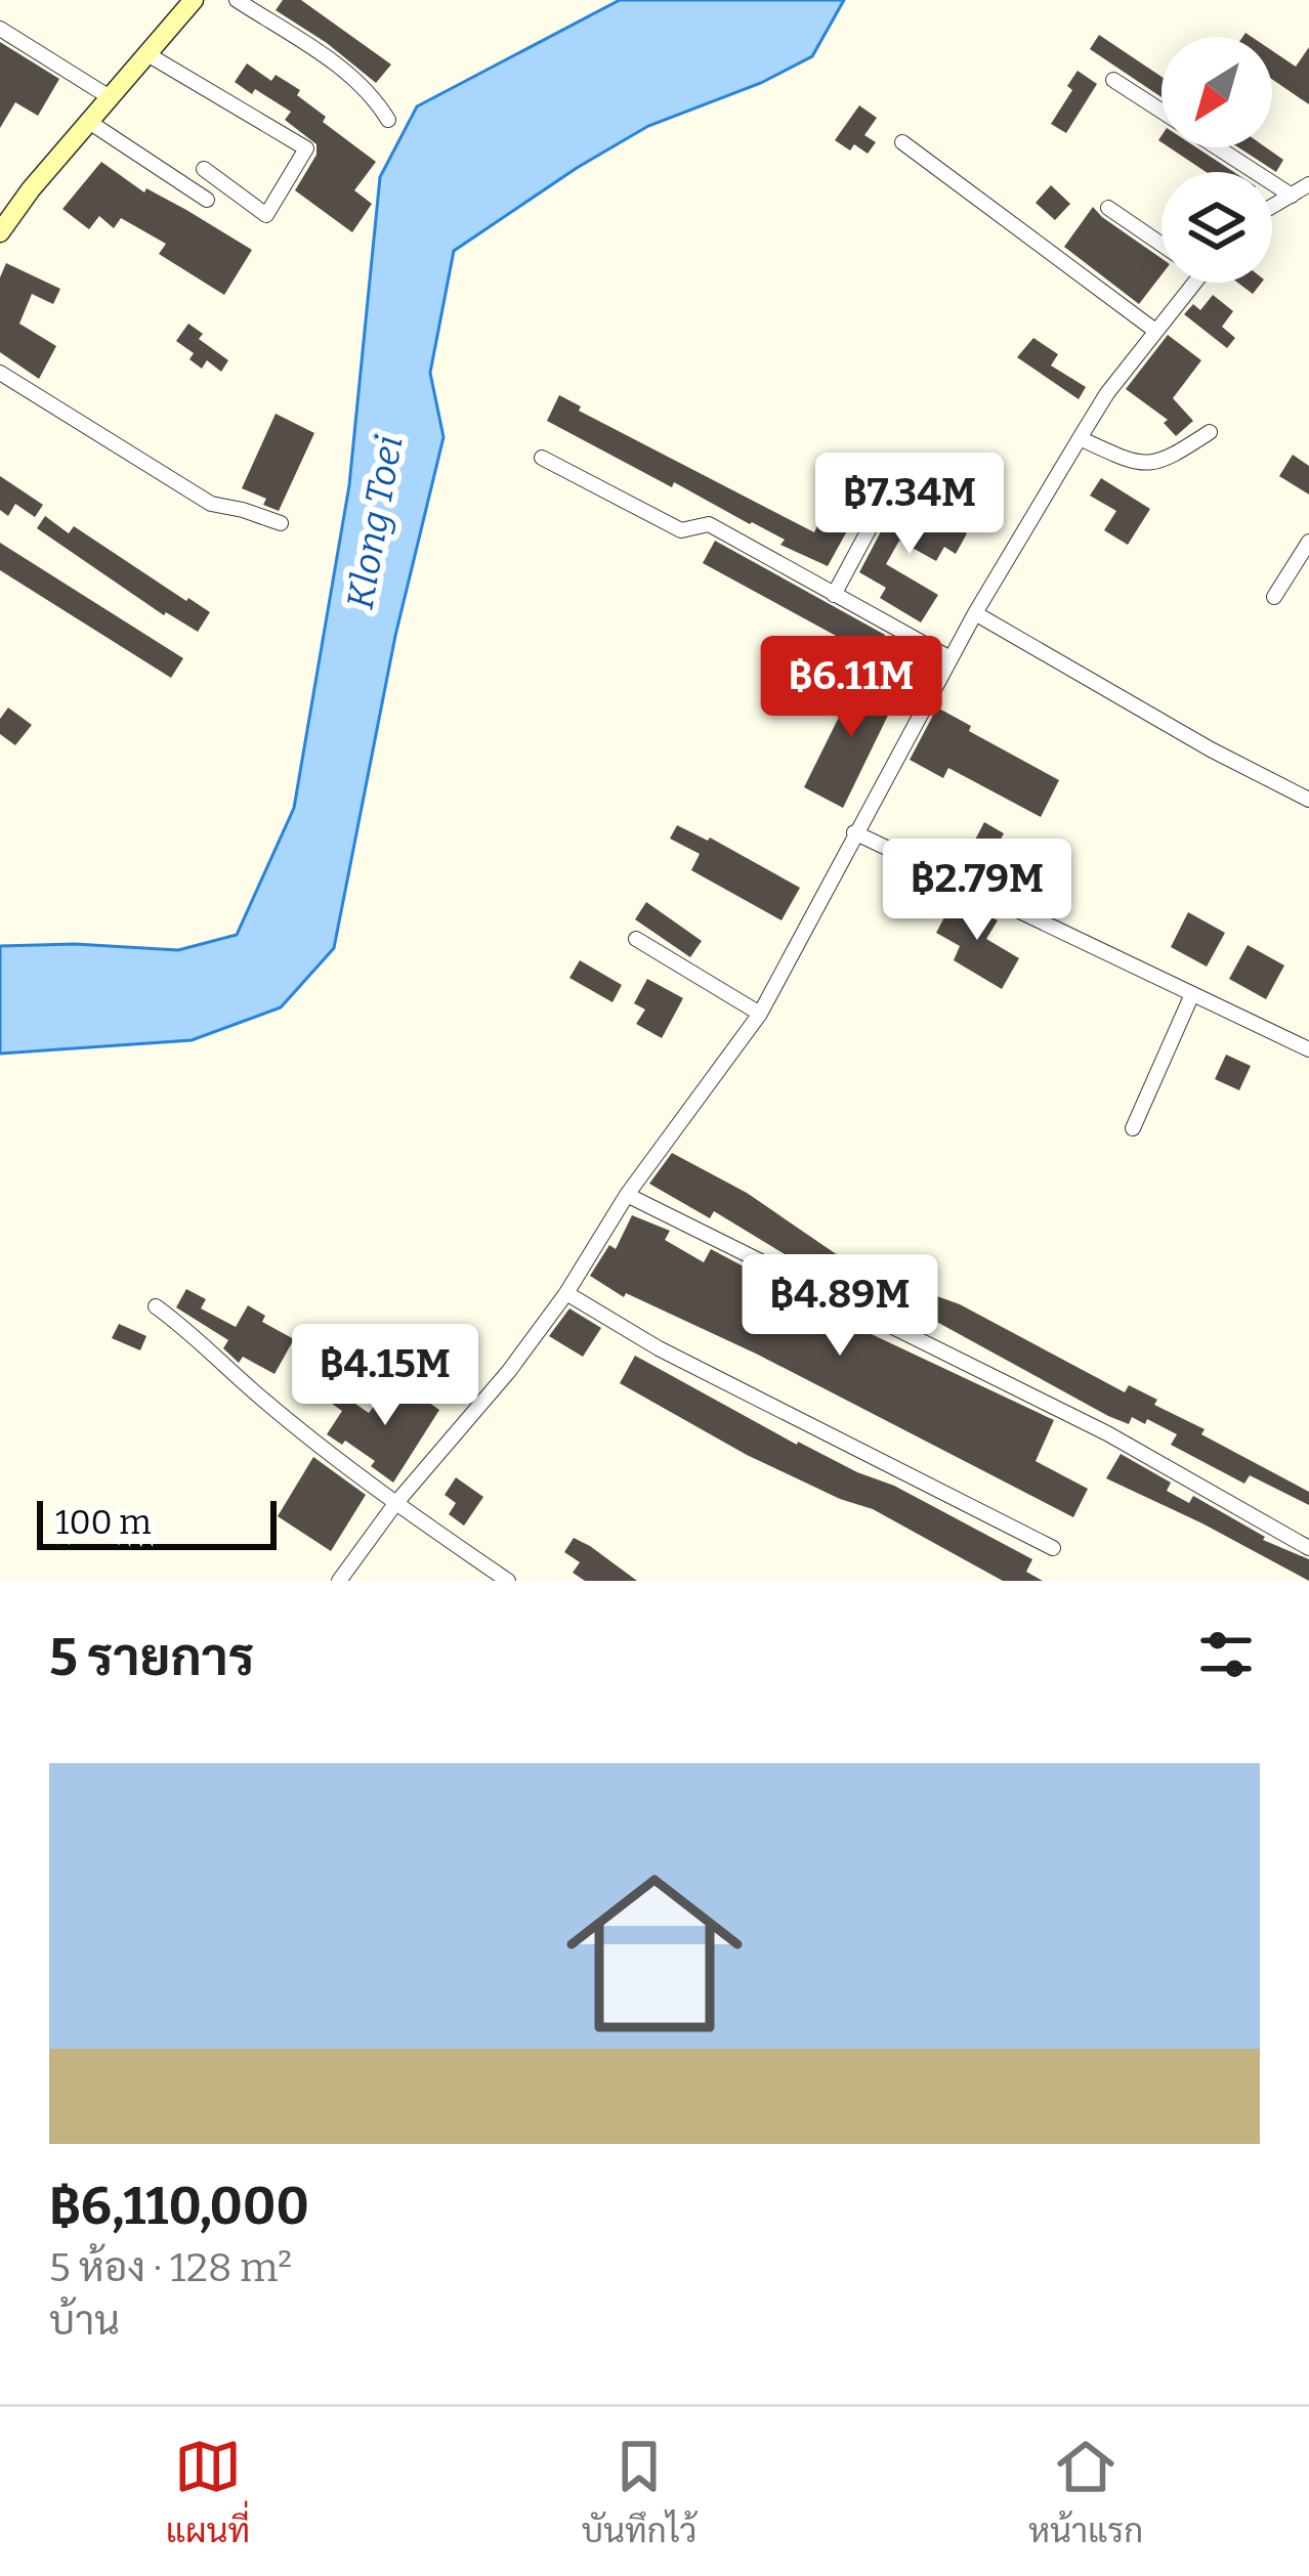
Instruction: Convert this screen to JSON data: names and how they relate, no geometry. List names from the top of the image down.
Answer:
{
  "water": ["Klong Toei"],
  "scale_bar": "100 m",
  "north": "bottom left",
  "page": {
    "price": [
      "฿7.34M",
      "฿6.11M",
      "฿2.79M",
      "฿4.89M",
      "฿4.15M"
    ],
    "scale": "100 m",
    "heading": "5 รายการ",
    "list": [
      {
        "name": "฿6,110,000",
        "note": "5 ห้อง · 128 m² · บ้าน"
      }
    ],
    "tabs": ["แผนที่", "บันทึกไว้", "หน้าแรก"]
  }
}
